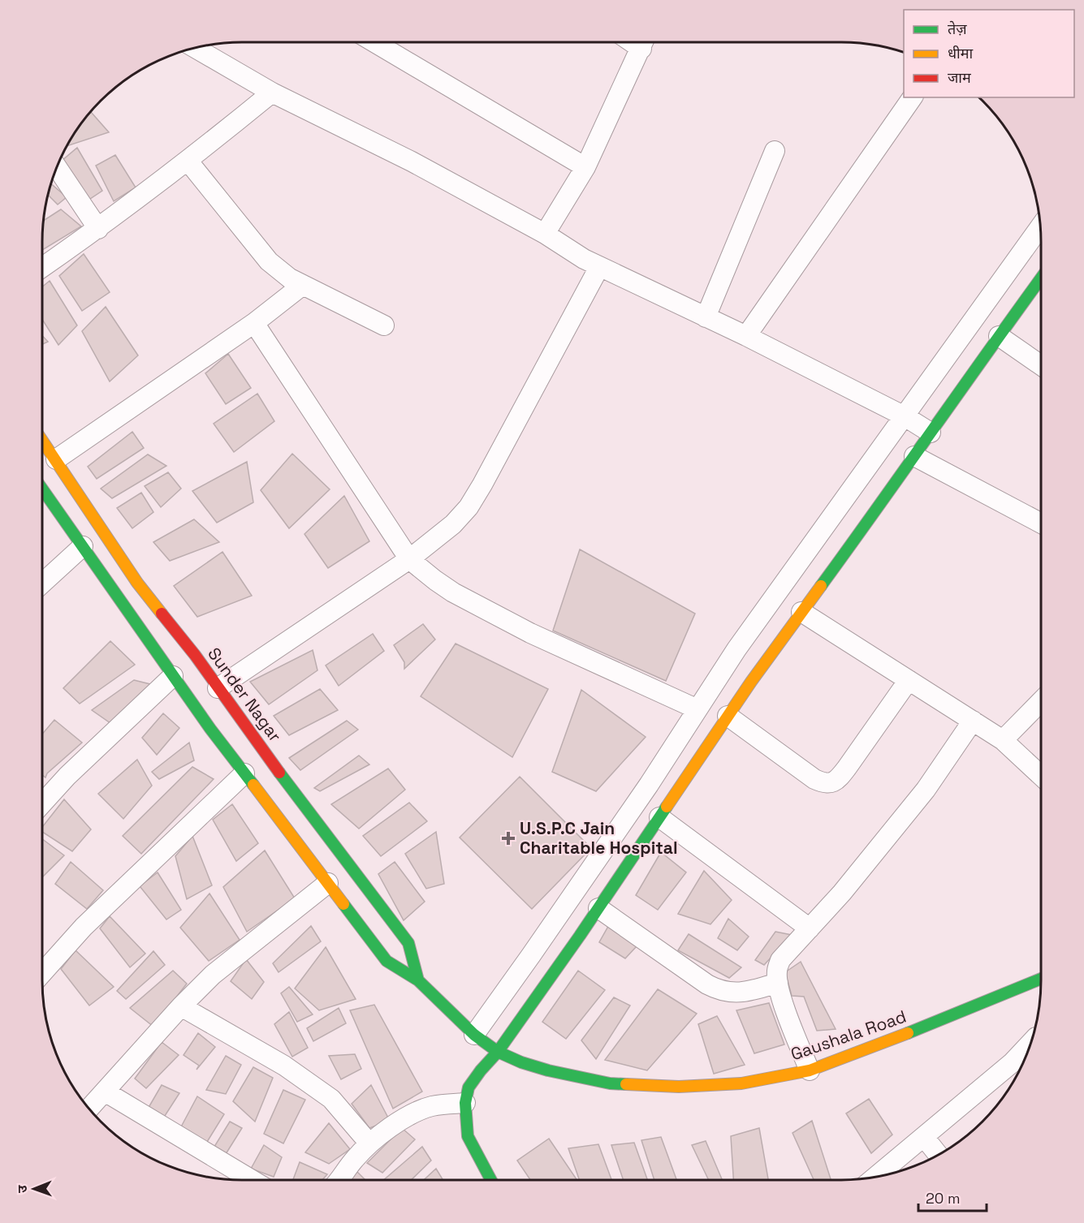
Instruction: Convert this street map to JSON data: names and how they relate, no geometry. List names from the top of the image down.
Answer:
{
  "streets": {
    "street": ["Sunder Nagar", "Gaushala Road"]
  },
  "crossings": [
    ["Sunder Nagar", "Gaushala Road"]
  ],
  "places": {
    "health": ["U.S.P.C Jain Charitable Hospital"]
  },
  "legend": ["तेज़", "धीमा", "जाम"],
  "scale_bar": "20 m",
  "north": "left"
}
